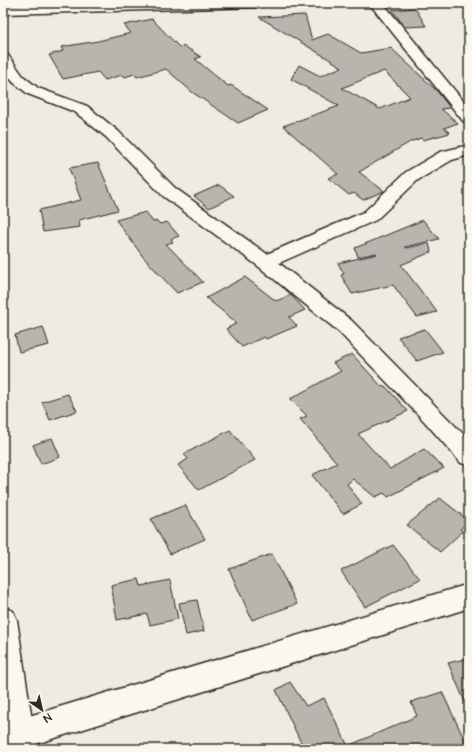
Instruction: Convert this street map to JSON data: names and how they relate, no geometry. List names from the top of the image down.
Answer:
{
  "north": "bottom right"
}
